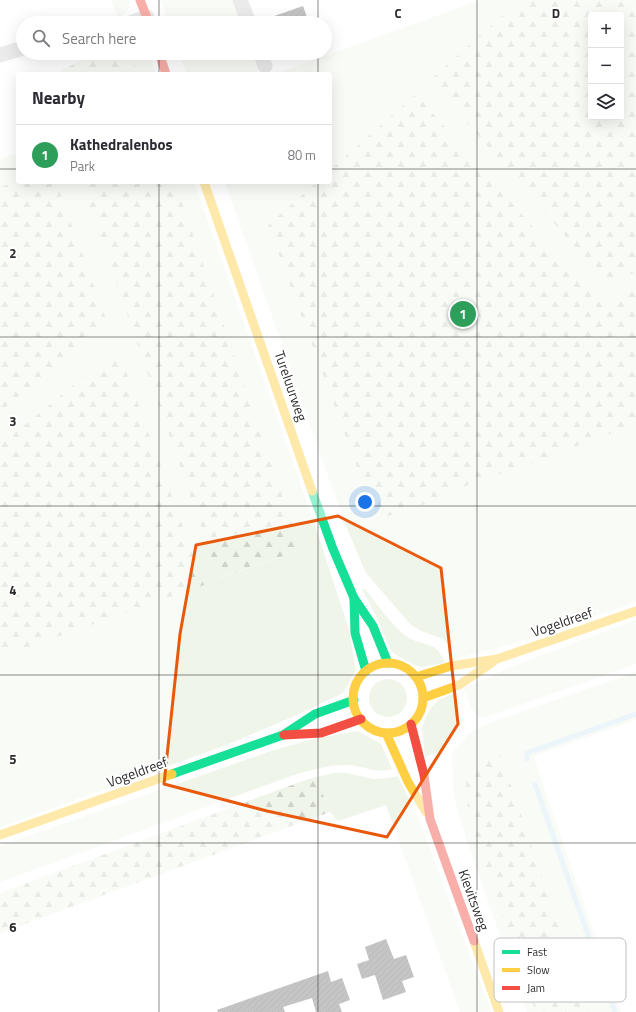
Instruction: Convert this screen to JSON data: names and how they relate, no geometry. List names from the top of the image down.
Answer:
{
  "streets": {
    "street": ["Tureluurweg", "Vogeldreef", "Kievitsweg"]
  },
  "crossings": [
    ["Tureluurweg", "Vogeldreef"],
    ["Tureluurweg", "Kievitsweg"],
    ["Vogeldreef", "Kievitsweg"]
  ],
  "legend": ["Fast", "Slow", "Jam"],
  "page": {
    "map_buttons": ["+", "−"],
    "search": "Search here",
    "heading": "Nearby",
    "list": [
      {
        "mark": "1",
        "name": "Kathedralenbos",
        "note": "Park",
        "value": "80 m"
      }
    ],
    "pins": "1"
  },
  "grid": {
    "columns": ["C", "D"],
    "rows": [
      "2",
      "3",
      "4",
      "5",
      "6"
    ]
  }
}
